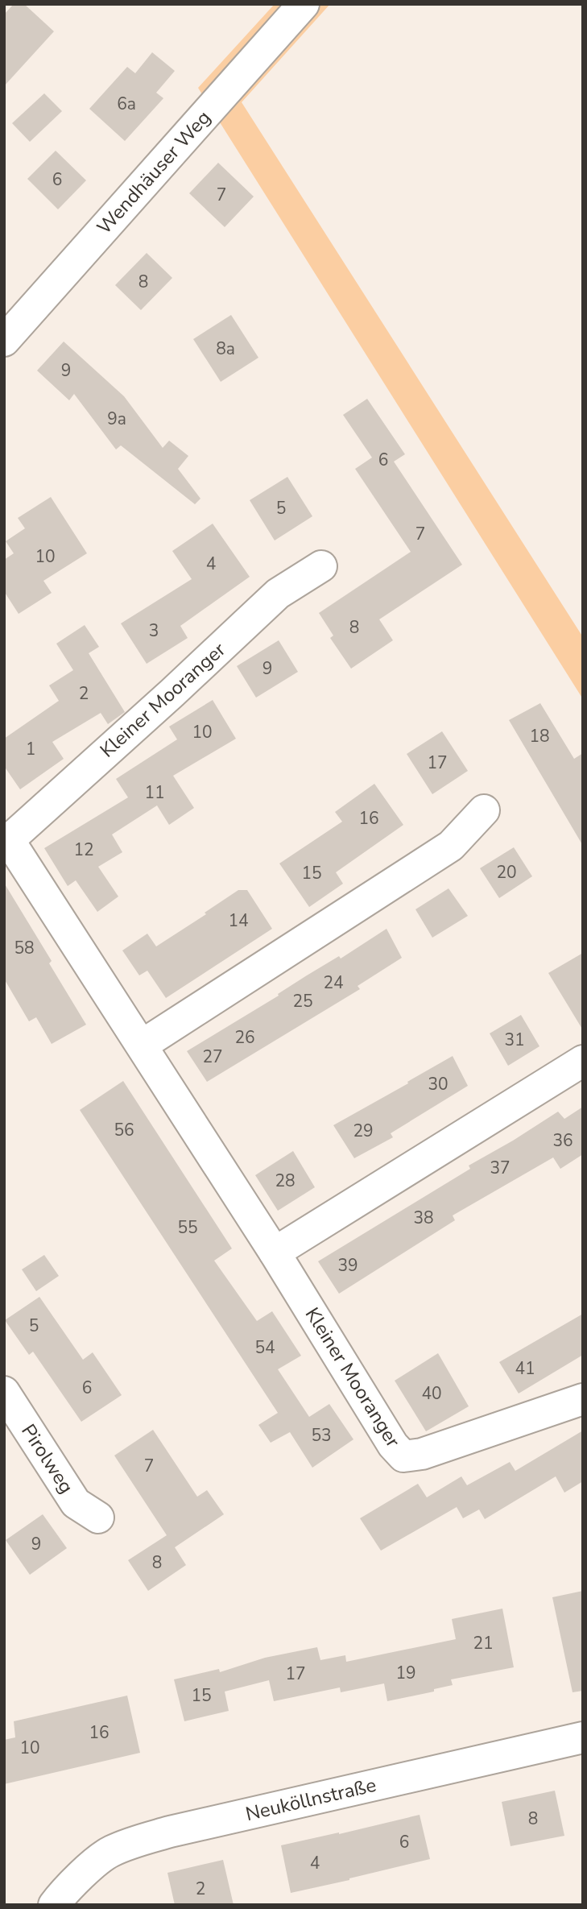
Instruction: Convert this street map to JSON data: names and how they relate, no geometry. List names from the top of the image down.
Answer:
{
  "streets": {
    "street": [
      "Wendhäuser Weg",
      "Kleiner Mooranger",
      "Pirolweg",
      "Neuköllnstraße"
    ]
  },
  "house_numbers": [
    "6a",
    "6",
    "7",
    "8",
    "8a",
    "9",
    "9a",
    "6",
    "5",
    "7",
    "10",
    "4",
    "8",
    "3",
    "9",
    "2",
    "10",
    "18",
    "1",
    "17",
    "11",
    "16",
    "12",
    "20",
    "15",
    "14",
    "58",
    "24",
    "25",
    "26",
    "31",
    "27",
    "30",
    "56",
    "29",
    "36",
    "37",
    "28",
    "38",
    "55",
    "39",
    "5",
    "54",
    "41",
    "6",
    "40",
    "53",
    "7",
    "9",
    "8",
    "21",
    "19",
    "17",
    "15",
    "16",
    "10",
    "8",
    "6",
    "4",
    "2"
  ]
}
